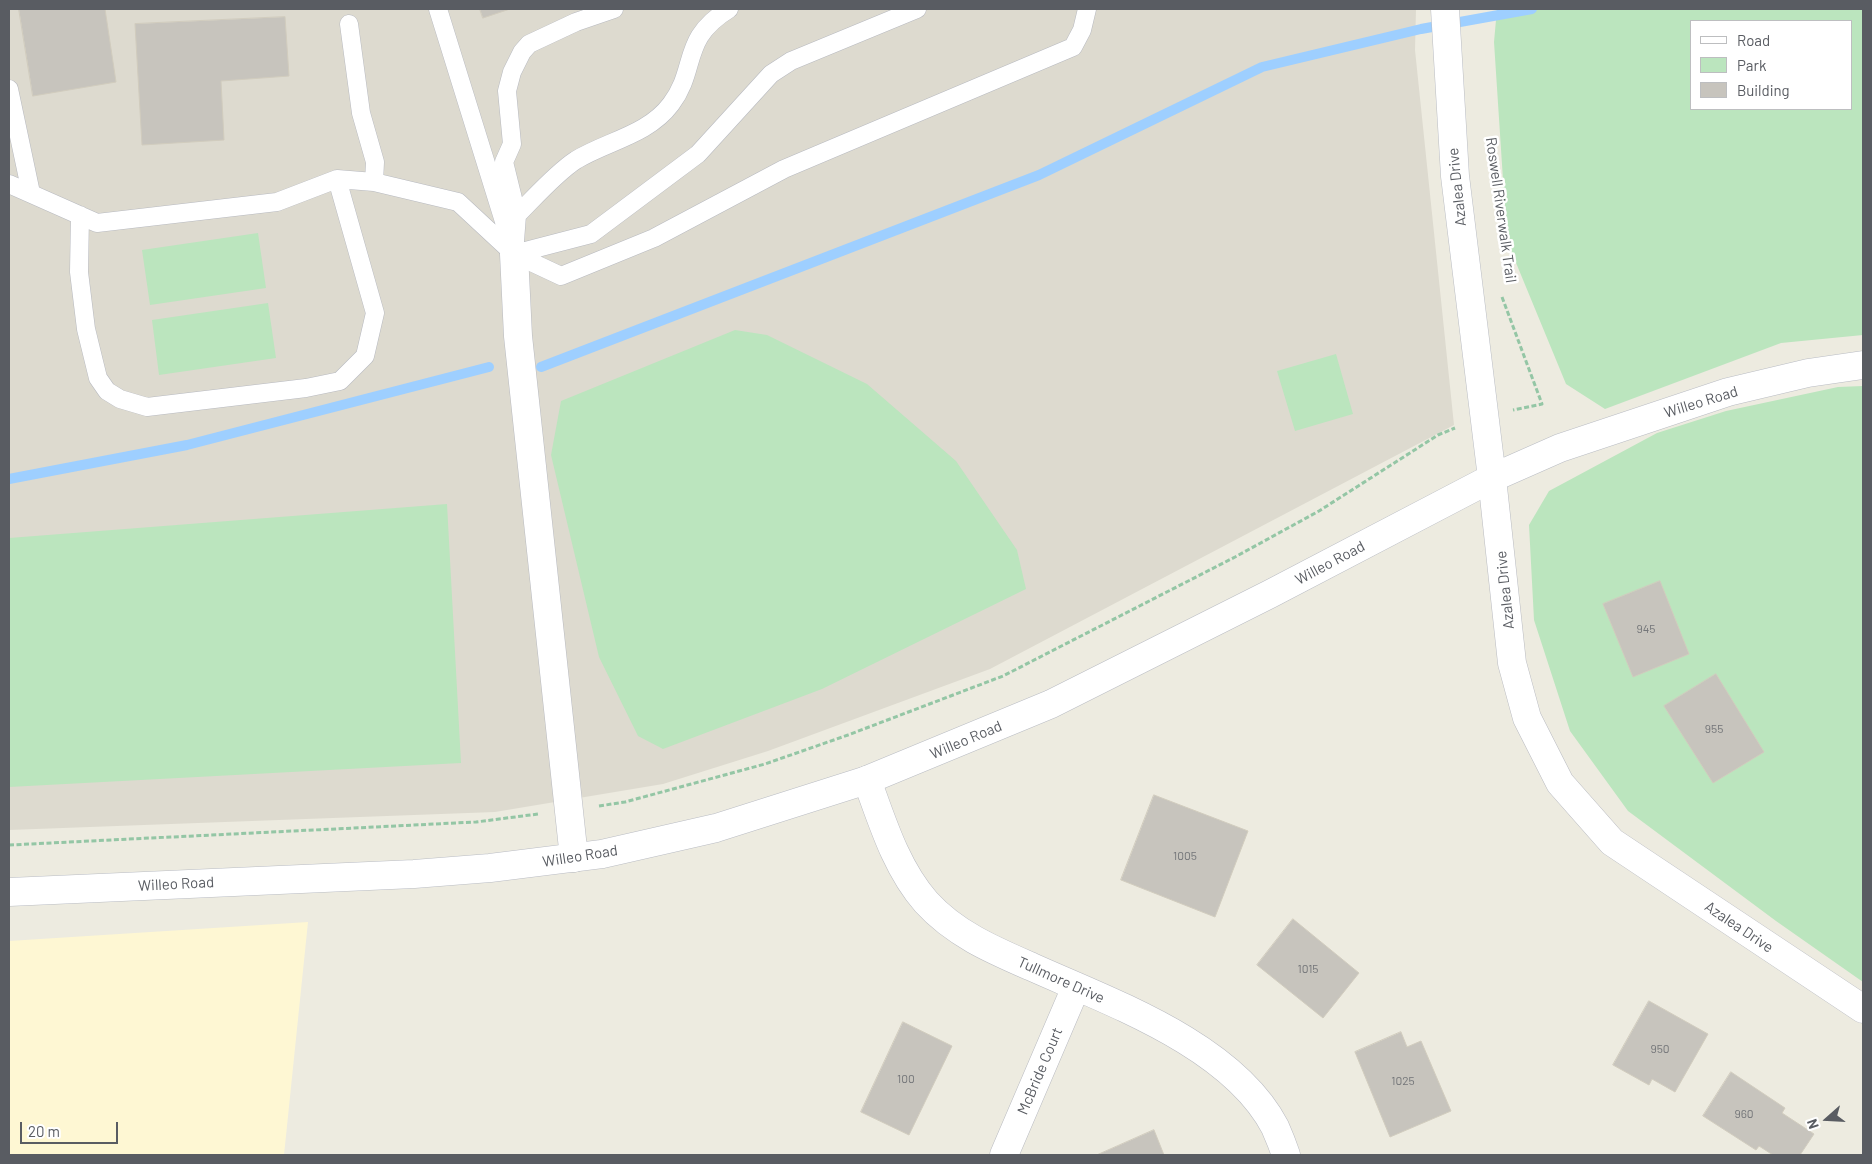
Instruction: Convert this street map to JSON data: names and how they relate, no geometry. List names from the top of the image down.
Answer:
{
  "streets": {
    "street": [
      "Azalea Drive",
      "Willeo Road",
      "Tullmore Drive",
      "McBride Court"
    ],
    "path": ["Roswell Riverwalk Trail"]
  },
  "crossings": [
    ["Azalea Drive", "Roswell Riverwalk Trail"],
    ["Azalea Drive", "Willeo Road"],
    ["Willeo Road", "Tullmore Drive"],
    ["Tullmore Drive", "McBride Court"]
  ],
  "house_numbers": [
    "945",
    "955",
    "1005",
    "1015",
    "950",
    "100",
    "1025",
    "960"
  ],
  "legend": ["Road", "Park", "Building"],
  "scale_bar": "20 m",
  "north": "left"
}
